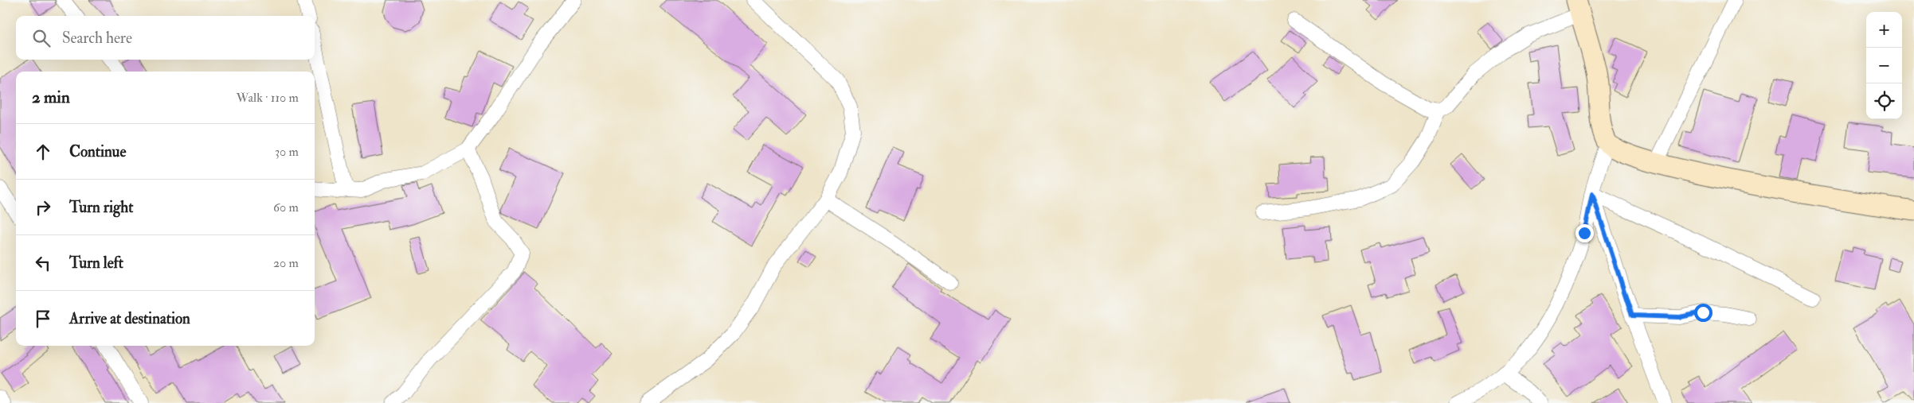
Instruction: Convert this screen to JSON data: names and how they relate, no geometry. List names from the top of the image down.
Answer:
{
  "page": {
    "map_buttons": ["+", "−"],
    "search": "Search here",
    "heading": ["2 min", "Walk · 110 m"],
    "list": [
      ["Continue", "30 m"],
      ["Turn right", "60 m"],
      ["Turn left", "20 m"],
      "Arrive at destination"
    ]
  }
}
